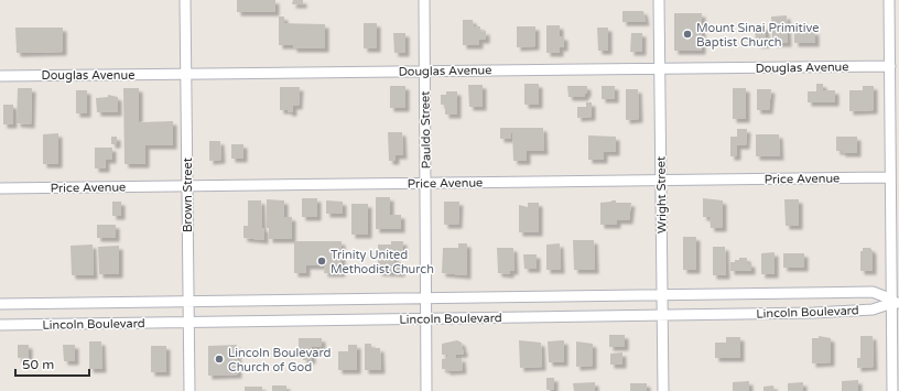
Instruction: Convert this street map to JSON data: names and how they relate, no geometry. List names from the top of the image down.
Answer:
{
  "streets": {
    "street": [
      "Douglas Avenue",
      "Pauldo Street",
      "Price Avenue",
      "Brown Street",
      "Wright Street",
      "Lincoln Boulevard"
    ]
  },
  "crossings": [
    ["Douglas Avenue", "Pauldo Street"],
    ["Douglas Avenue", "Brown Street"],
    ["Douglas Avenue", "Wright Street"],
    ["Pauldo Street", "Price Avenue"],
    ["Pauldo Street", "Lincoln Boulevard"],
    ["Price Avenue", "Brown Street"],
    ["Price Avenue", "Wright Street"],
    ["Brown Street", "Lincoln Boulevard"],
    ["Wright Street", "Lincoln Boulevard"]
  ],
  "places": ["Mount Sinai Primitive Baptist Church", "Trinity United Methodist Church", "Lincoln Boulevard Church of God"],
  "scale_bar": "50 m"
}
